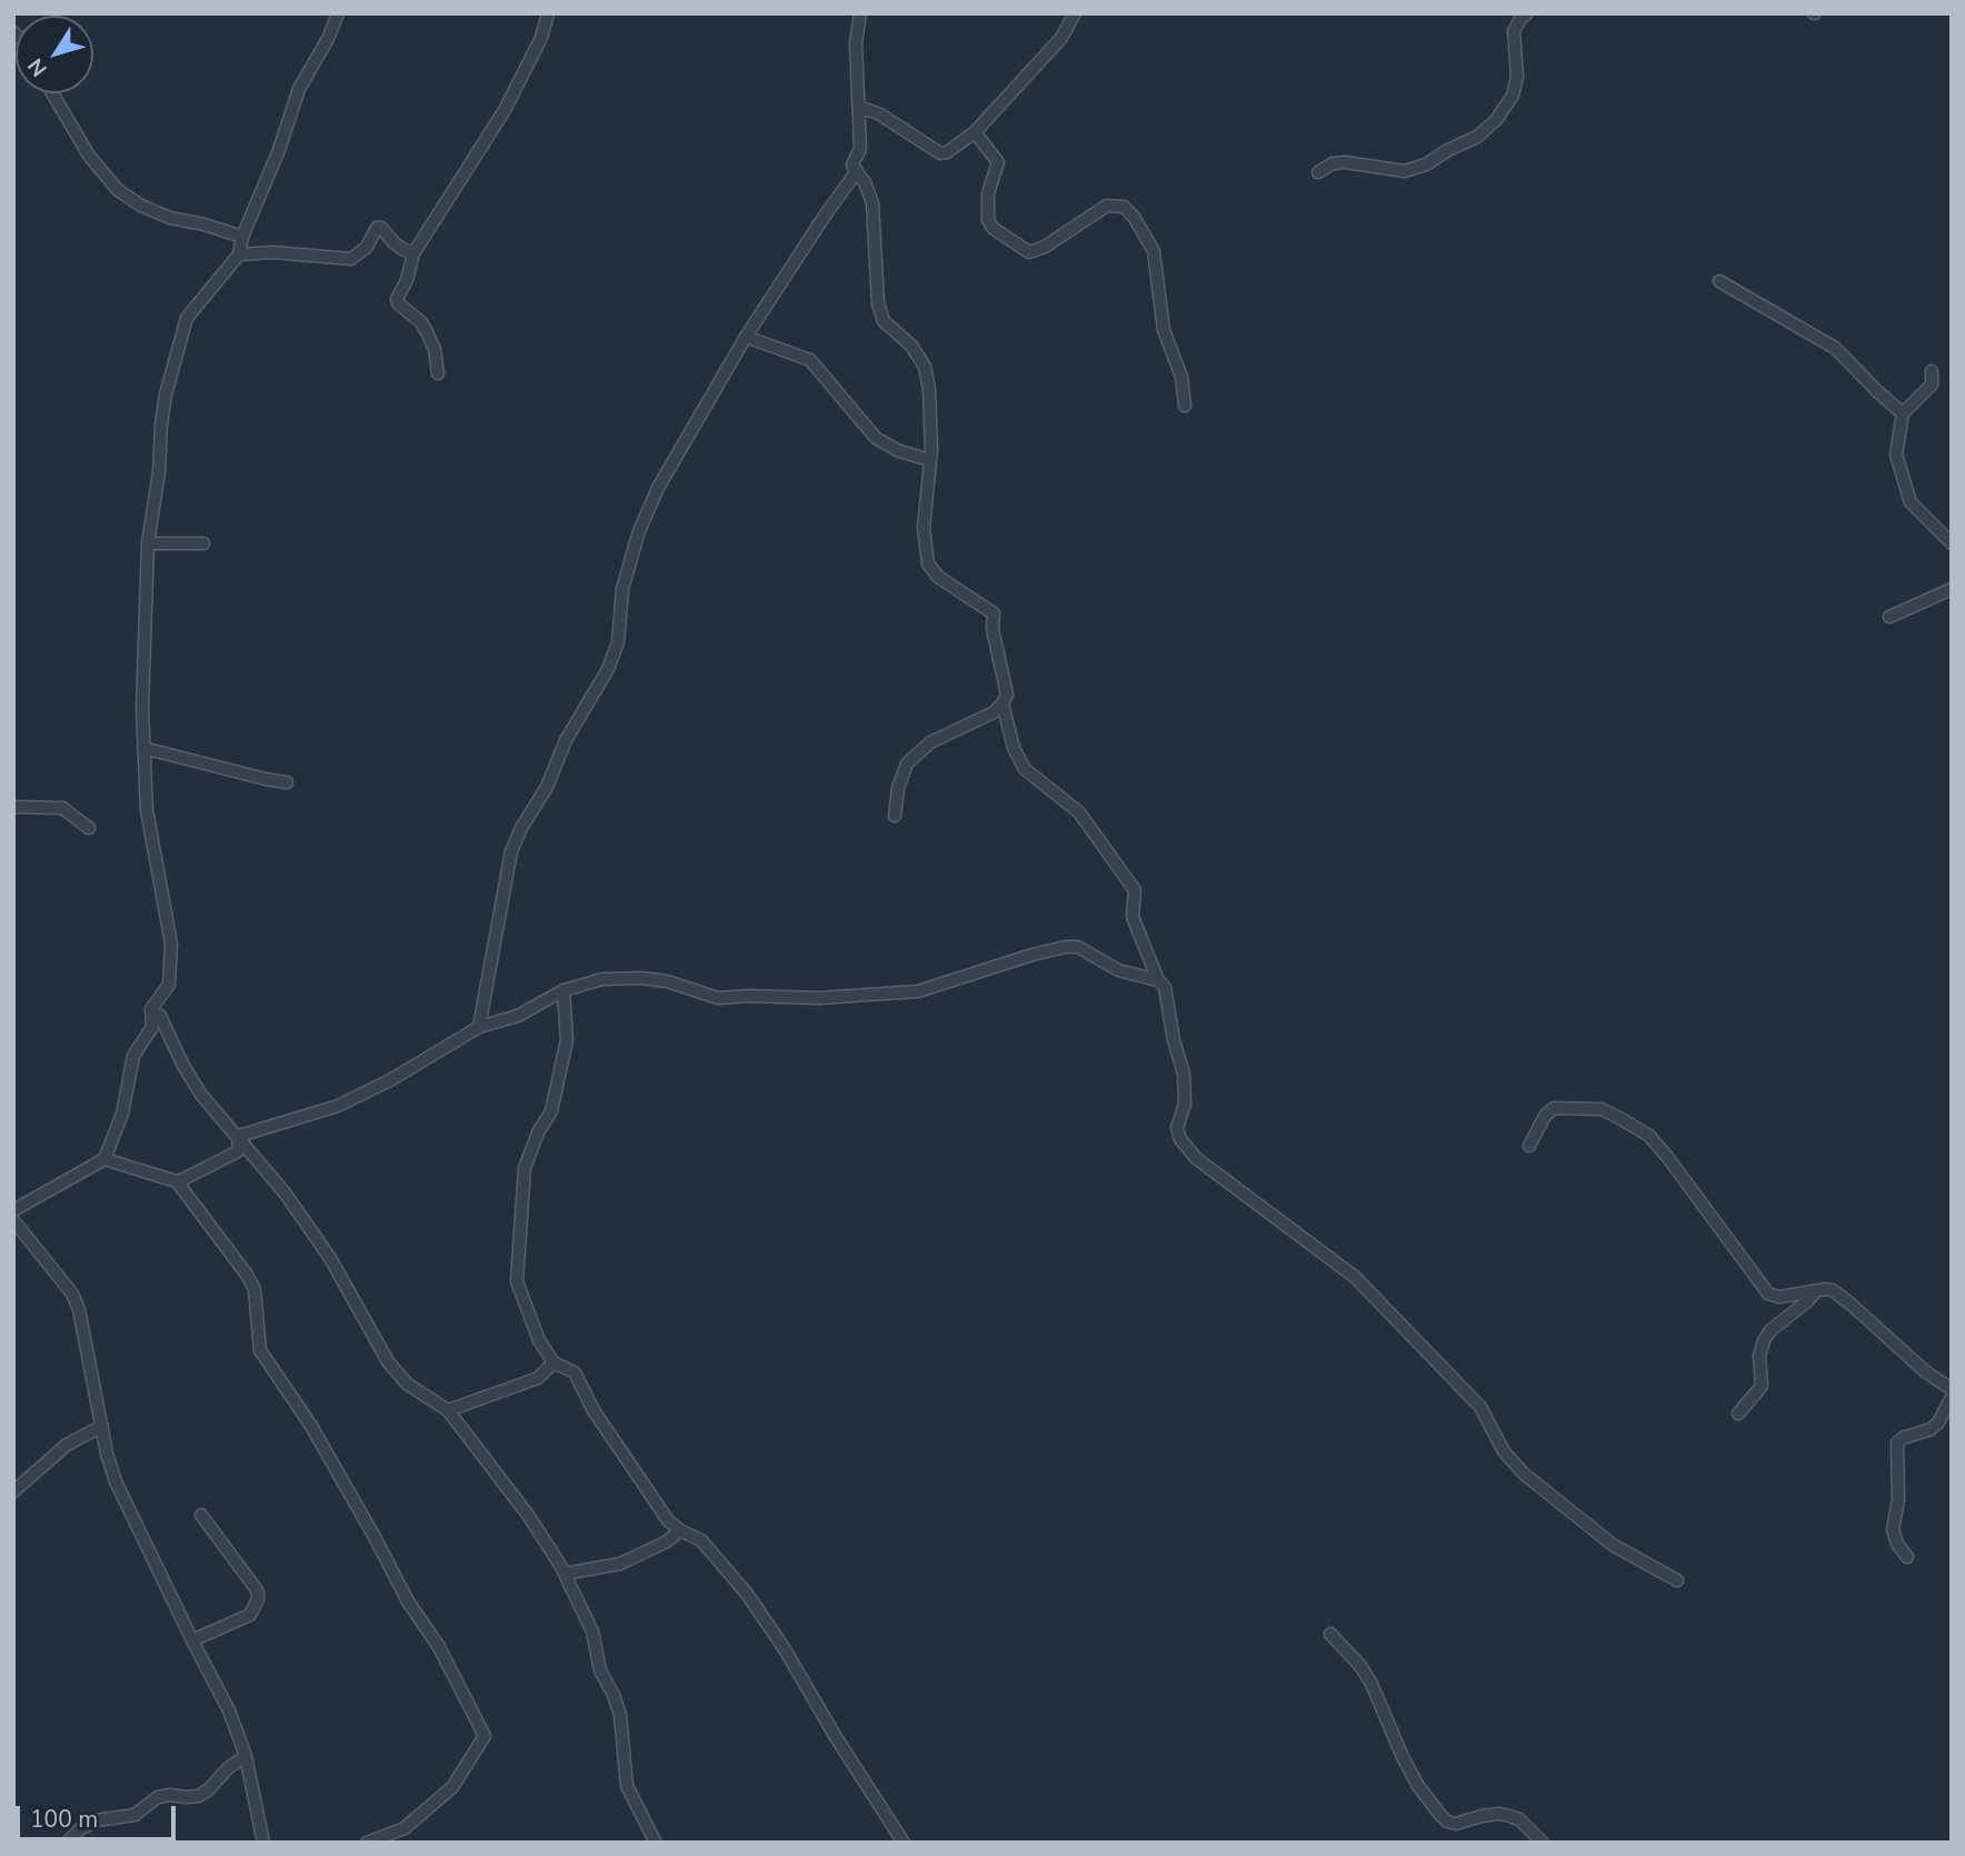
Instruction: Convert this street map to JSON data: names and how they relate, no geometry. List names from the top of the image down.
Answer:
{
  "scale_bar": "100 m",
  "north": "bottom left"
}
